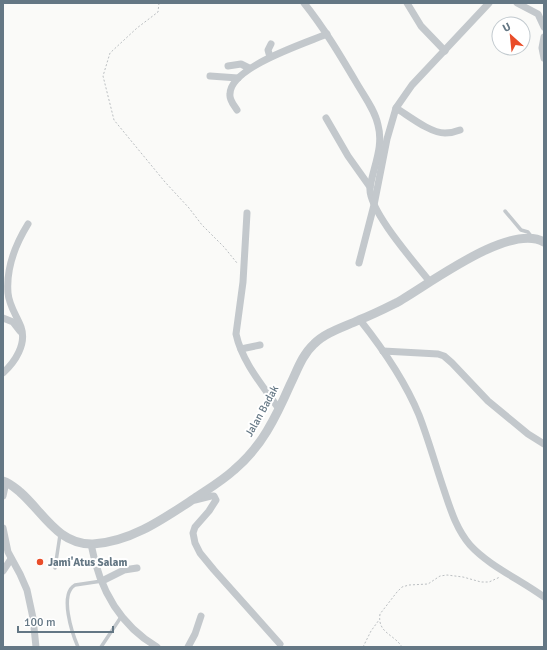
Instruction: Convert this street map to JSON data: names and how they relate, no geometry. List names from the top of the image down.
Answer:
{
  "streets": {
    "street": ["Jalan Badak"]
  },
  "places": ["Jami'Atus Salam"],
  "scale_bar": "100 m",
  "north": "top left"
}
